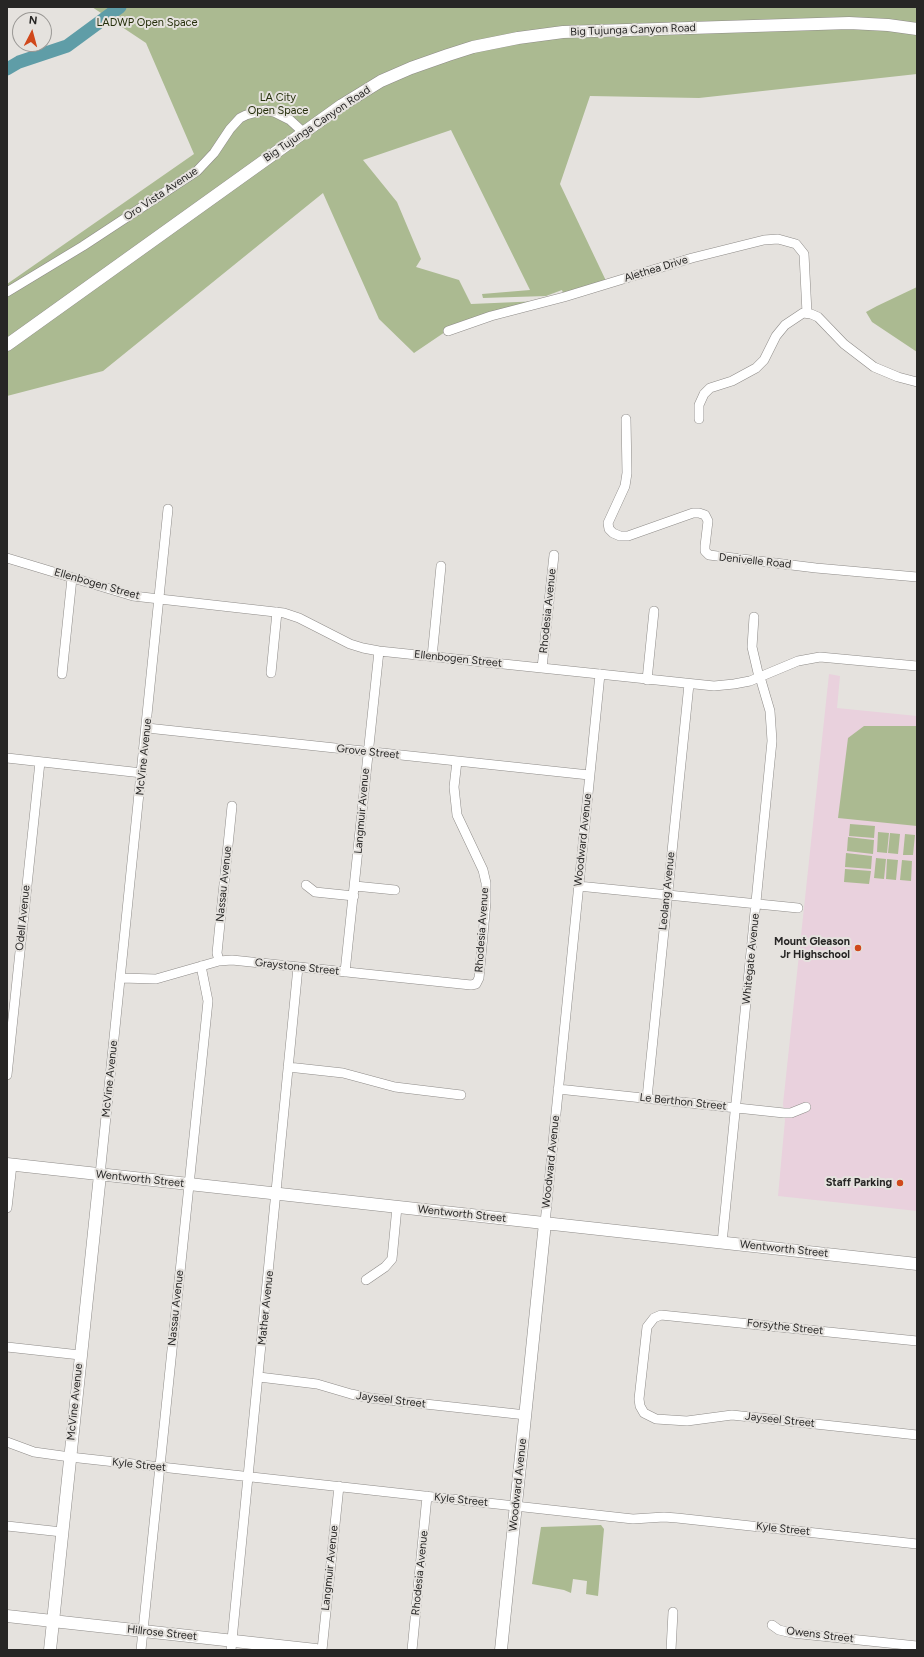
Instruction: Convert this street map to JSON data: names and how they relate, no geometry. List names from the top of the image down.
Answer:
{
  "streets": {
    "street": [
      "Big Tujunga Canyon Road",
      "Oro Vista Avenue",
      "Alethea Drive",
      "Denivelle Road",
      "Ellenbogen Street",
      "Rhodesia Avenue",
      "Grove Street",
      "McVine Avenue",
      "Langmuir Avenue",
      "Woodward Avenue",
      "Nassau Avenue",
      "Leolang Avenue",
      "Odell Avenue",
      "Whitegate Avenue",
      "Graystone Street",
      "Le Berthon Street",
      "Wentworth Street",
      "Mather Avenue",
      "Forsythe Street",
      "Jayseel Street",
      "Kyle Street",
      "Hillrose Street",
      "Owens Street"
    ]
  },
  "crossings": [
    ["Big Tujunga Canyon Road", "Oro Vista Avenue"],
    ["Ellenbogen Street", "Rhodesia Avenue"],
    ["Ellenbogen Street", "McVine Avenue"],
    ["Ellenbogen Street", "Langmuir Avenue"],
    ["Ellenbogen Street", "Woodward Avenue"],
    ["Ellenbogen Street", "Leolang Avenue"],
    ["Ellenbogen Street", "Whitegate Avenue"],
    ["Rhodesia Avenue", "Grove Street"],
    ["Rhodesia Avenue", "Graystone Street"],
    ["Rhodesia Avenue", "Kyle Street"],
    ["Grove Street", "McVine Avenue"],
    ["Grove Street", "Langmuir Avenue"],
    ["Grove Street", "Woodward Avenue"],
    ["McVine Avenue", "Graystone Street"],
    ["McVine Avenue", "Wentworth Street"],
    ["McVine Avenue", "Kyle Street"],
    ["McVine Avenue", "Hillrose Street"],
    ["Langmuir Avenue", "Graystone Street"],
    ["Langmuir Avenue", "Kyle Street"],
    ["Woodward Avenue", "Le Berthon Street"],
    ["Woodward Avenue", "Wentworth Street"],
    ["Woodward Avenue", "Jayseel Street"],
    ["Woodward Avenue", "Kyle Street"],
    ["Nassau Avenue", "Graystone Street"],
    ["Nassau Avenue", "Wentworth Street"],
    ["Nassau Avenue", "Kyle Street"],
    ["Nassau Avenue", "Hillrose Street"],
    ["Leolang Avenue", "Le Berthon Street"],
    ["Whitegate Avenue", "Le Berthon Street"],
    ["Whitegate Avenue", "Wentworth Street"],
    ["Graystone Street", "Mather Avenue"],
    ["Wentworth Street", "Mather Avenue"],
    ["Mather Avenue", "Jayseel Street"],
    ["Mather Avenue", "Kyle Street"],
    ["Mather Avenue", "Hillrose Street"],
    ["Forsythe Street", "Jayseel Street"]
  ],
  "parks": ["LADWP Open Space", "LA City Open Space"],
  "places": ["Mount Gleason Jr Highschool", "Staff Parking"],
  "north": "top"
}
